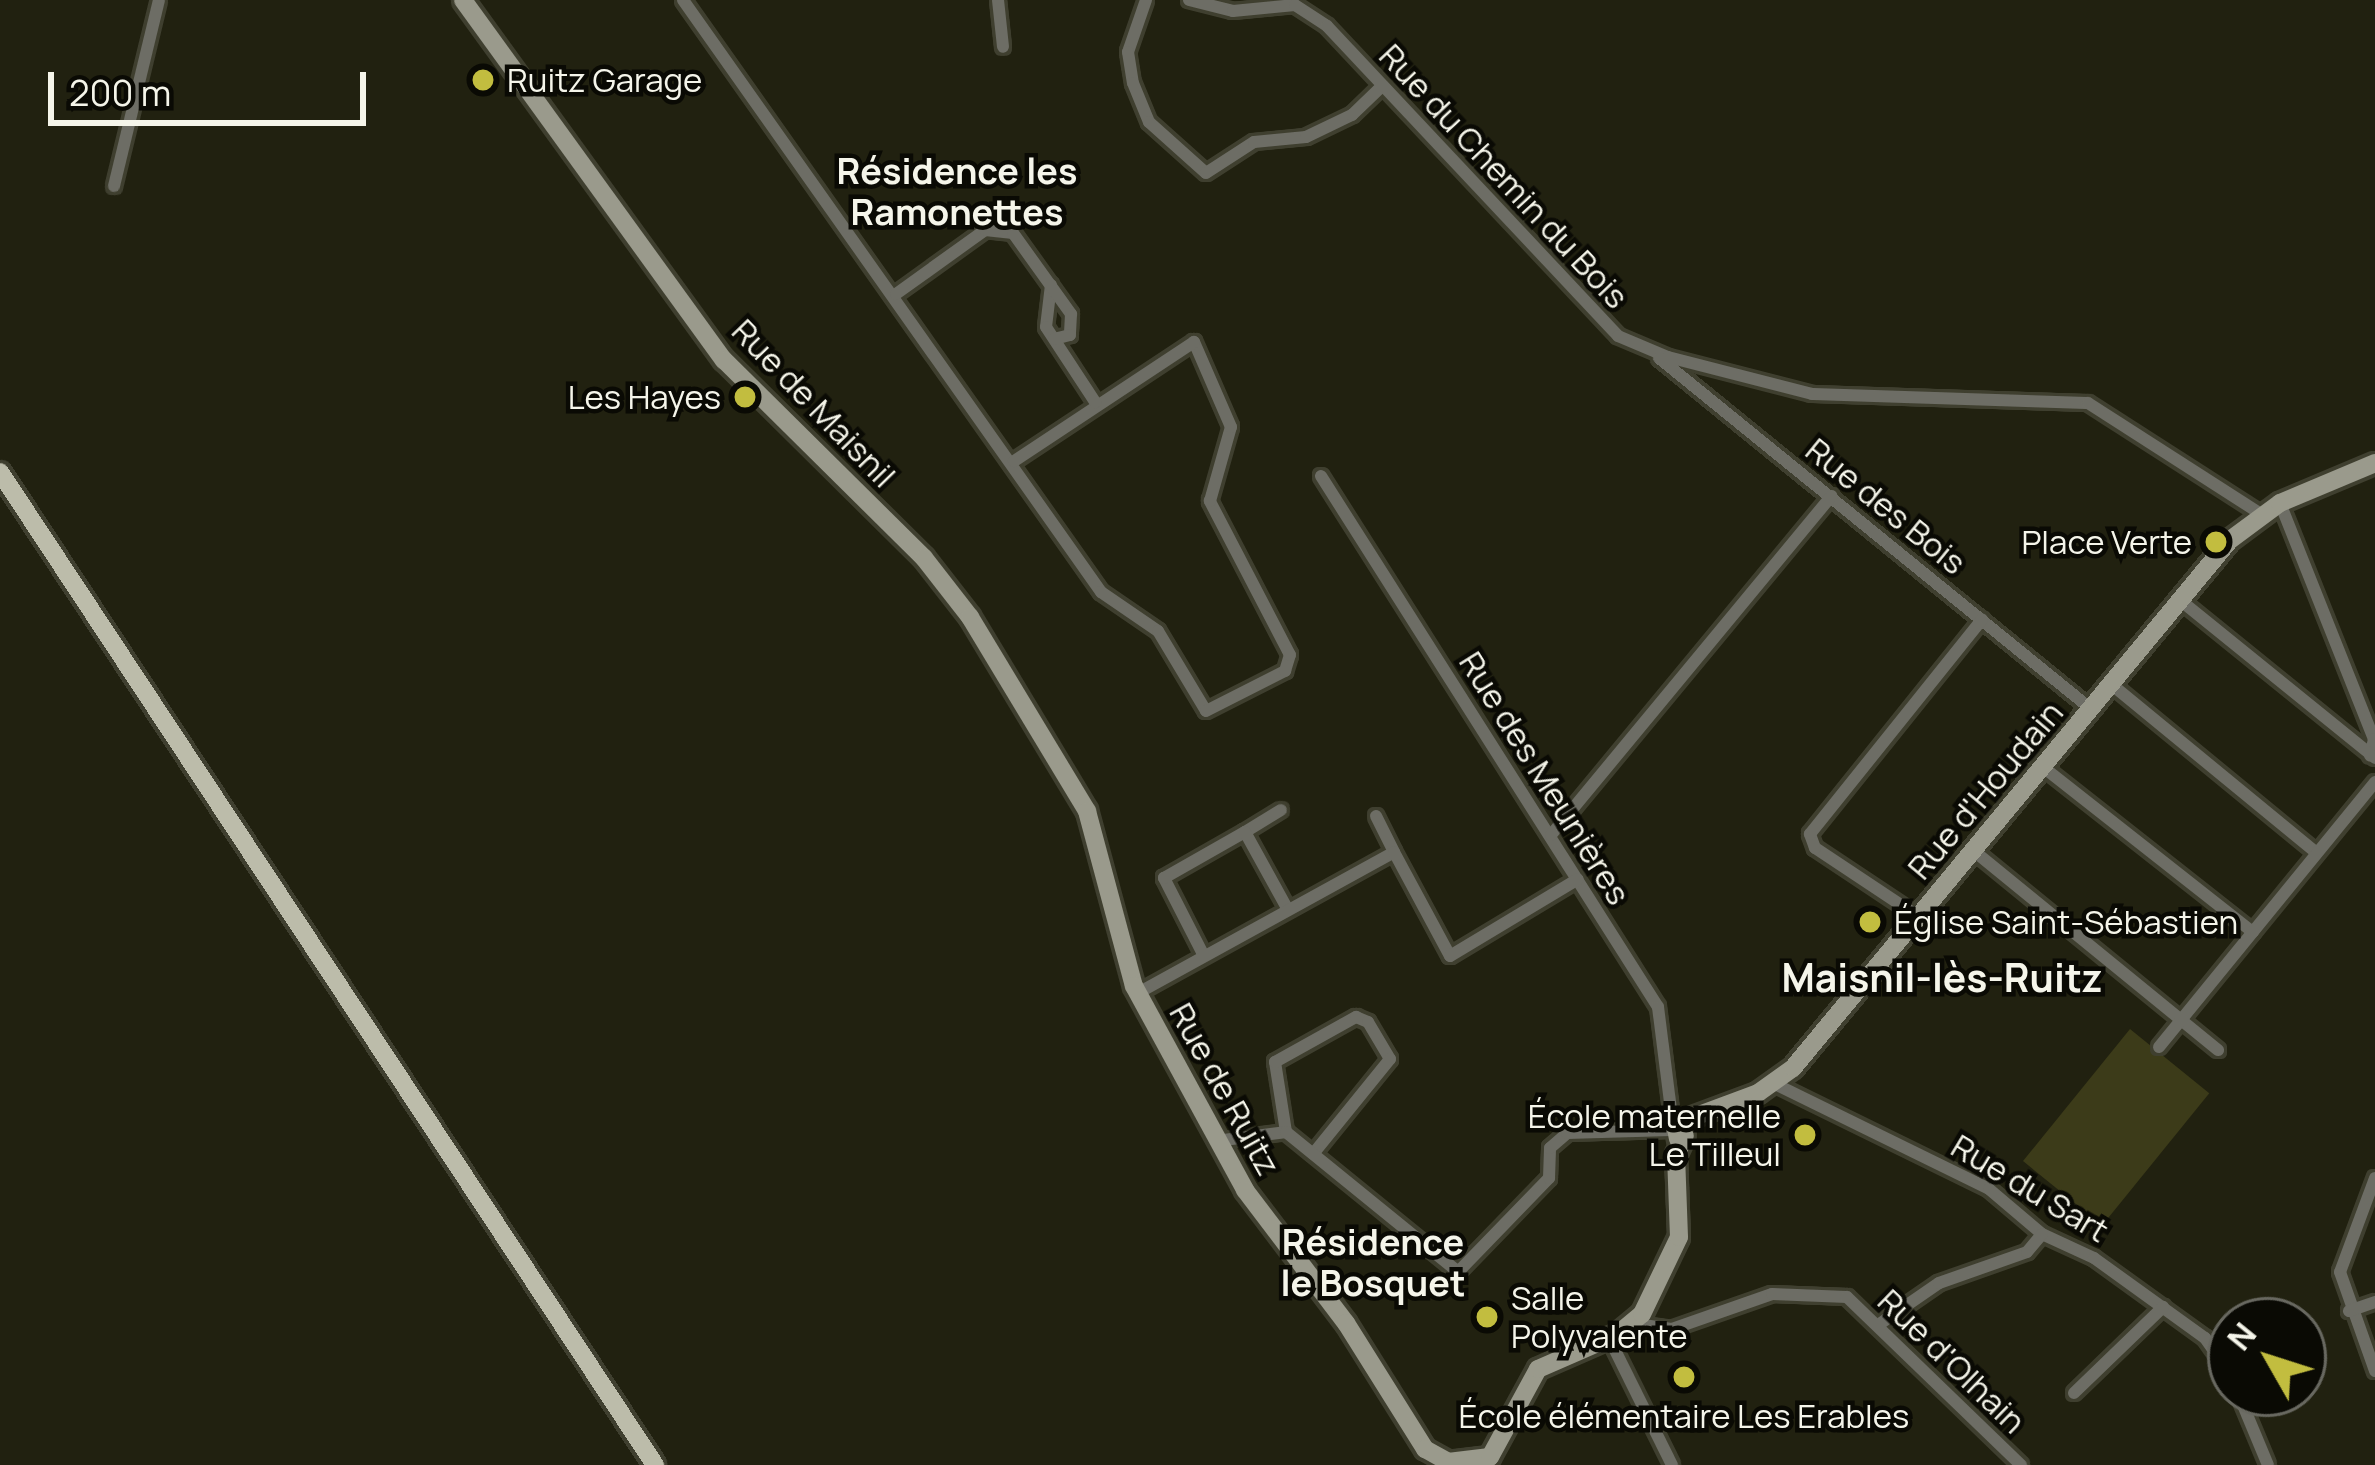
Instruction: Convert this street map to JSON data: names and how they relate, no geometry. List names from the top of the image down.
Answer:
{
  "streets": {
    "street": [
      "Rue du Chemin du Bois",
      "Rue de Maisnil",
      "Rue des Bois",
      "Rue des Meunières",
      "Rue d'Houdain",
      "Rue de Ruitz",
      "Rue du Sart",
      "Rue d'Olhain"
    ]
  },
  "crossings": [
    ["Rue du Chemin du Bois", "Rue des Bois"],
    ["Rue du Chemin du Bois", "Rue d'Houdain"],
    ["Rue de Maisnil", "Rue de Ruitz"],
    ["Rue des Bois", "Rue d'Houdain"],
    ["Rue des Meunières", "Rue d'Houdain"],
    ["Rue d'Houdain", "Rue du Sart"]
  ],
  "districts": ["Résidence les Ramonettes", "Maisnil-lès-Ruitz", "Résidence le Bosquet"],
  "places": [
    "Ruitz Garage",
    "Les Hayes",
    "Place Verte",
    "Église Saint-Sébastien",
    "École maternelle Le Tilleul",
    "Salle Polyvalente",
    "École élémentaire Les Erables"
  ],
  "scale_bar": "200 m",
  "north": "top left"
}
